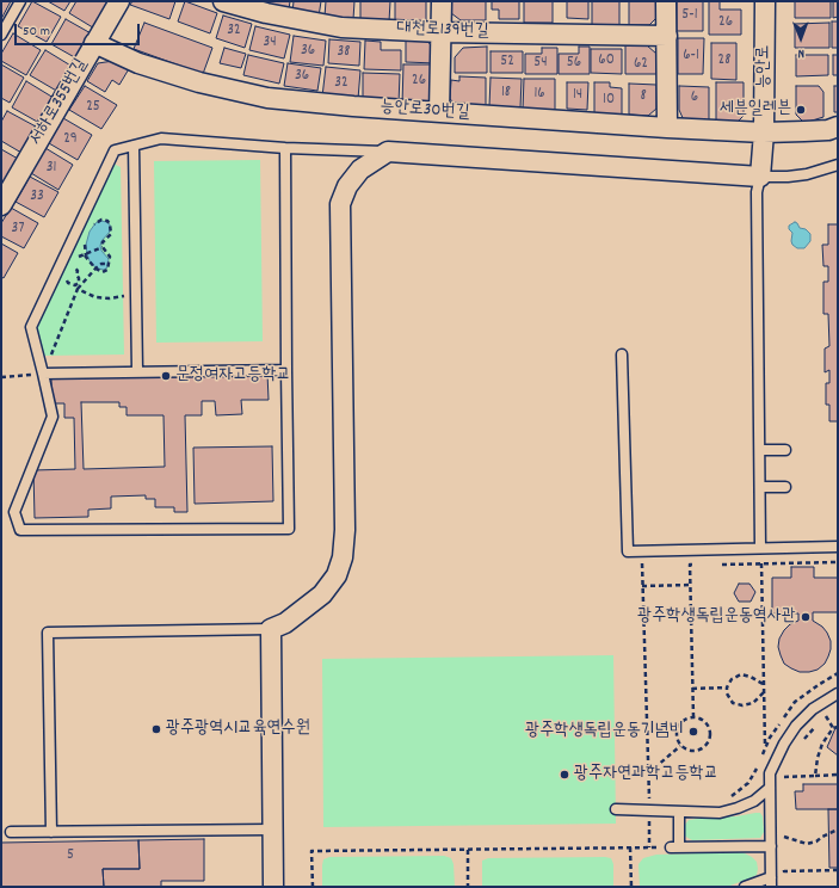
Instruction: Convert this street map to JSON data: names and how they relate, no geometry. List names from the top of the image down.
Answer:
{
  "streets": {
    "street": [
      "대천로139번길",
      "능안로",
      "서하로355번길",
      "능안로30번길"
    ]
  },
  "crossings": [
    ["능안로", "능안로30번길"],
    ["서하로355번길", "능안로30번길"]
  ],
  "places": [
    "세븐일레븐",
    "문정여자고등학교",
    "광주학생독립운동역사관",
    "광주광역시교육연수원",
    "광주학생독립운동기념비",
    "광주자연과학고등학교"
  ],
  "house_numbers": [
    "5-1",
    "26",
    "32",
    "34",
    "36",
    "38",
    "6-1",
    "60",
    "28",
    "52",
    "54",
    "56",
    "62",
    "36",
    "26",
    "32",
    "18",
    "16",
    "14",
    "8",
    "6",
    "10",
    "25",
    "29",
    "31",
    "33",
    "37",
    "5"
  ],
  "scale_bar": "50 m",
  "north": "bottom"
}
